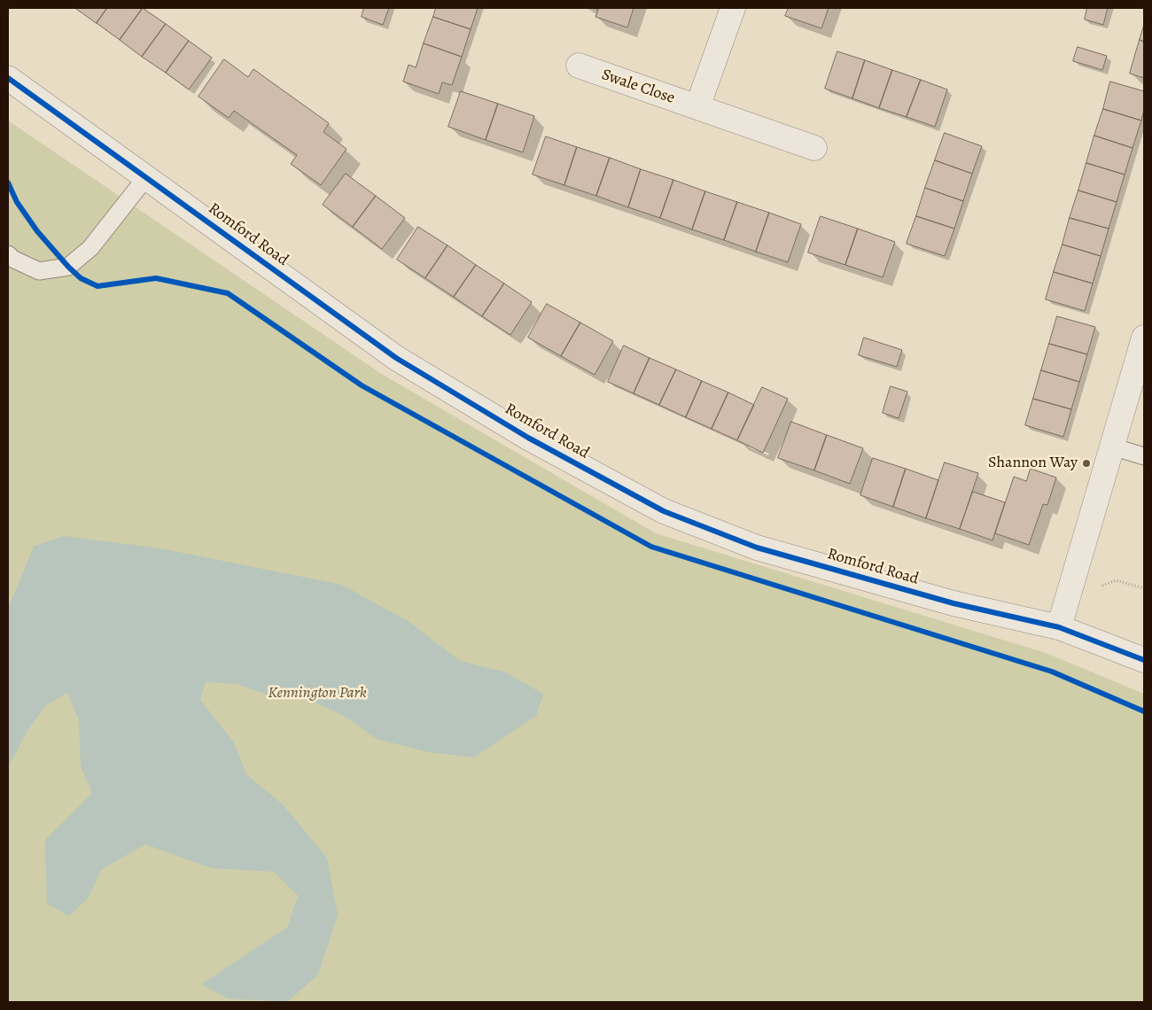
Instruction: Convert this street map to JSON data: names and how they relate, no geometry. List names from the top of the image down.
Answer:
{
  "streets": {
    "street": ["Swale Close", "Romford Road"]
  },
  "parks": ["Kennington Park"],
  "places": ["Shannon Way"]
}
